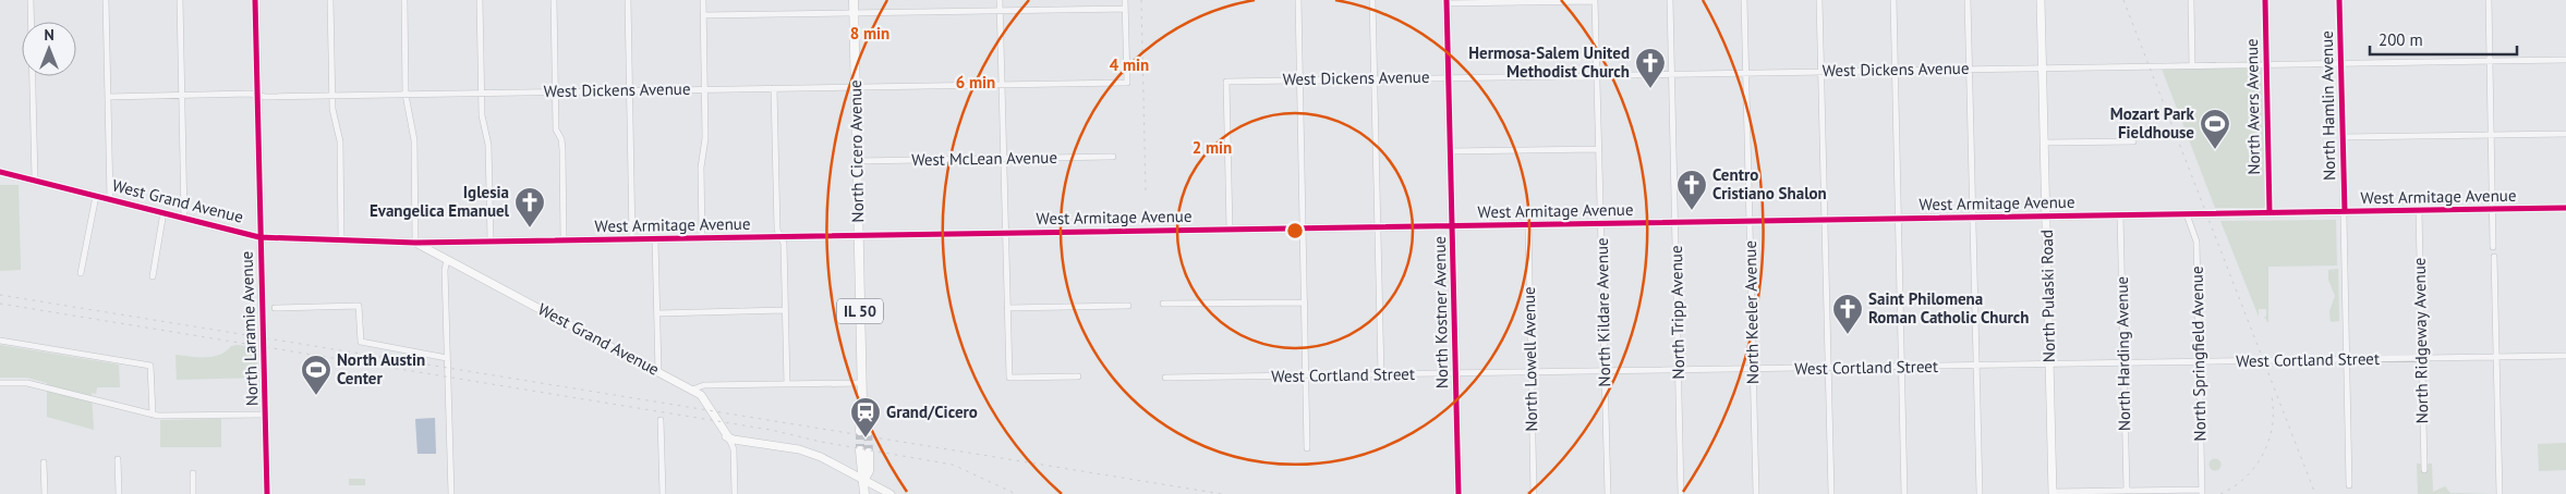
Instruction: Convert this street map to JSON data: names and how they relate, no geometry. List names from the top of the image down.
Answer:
{
  "streets": {
    "main road": [
      "North Cicero Avenue",
      "West Armitage Avenue",
      "West Grand Avenue",
      "North Pulaski Road",
      "IL 50",
      "North Kostner Avenue",
      "North Laramie Avenue"
    ],
    "street": [
      "West Dickens Avenue",
      "North Hamlin Avenue",
      "North Avers Avenue",
      "West McLean Avenue",
      "North Kildare Avenue",
      "North Tripp Avenue",
      "North Keeler Avenue",
      "North Ridgeway Avenue",
      "North Harding Avenue",
      "North Springfield Avenue",
      "North Lowell Avenue",
      "West Cortland Street"
    ]
  },
  "crossings": [
    ["West Dickens Avenue", "North Hamlin Avenue"],
    ["West Dickens Avenue", "North Avers Avenue"],
    ["West Dickens Avenue", "North Cicero Avenue"],
    ["West Dickens Avenue", "West Armitage Avenue"],
    ["West Dickens Avenue", "North Pulaski Road"],
    ["West Dickens Avenue", "North Kostner Avenue"],
    ["West Dickens Avenue", "North Kildare Avenue"],
    ["West Dickens Avenue", "North Tripp Avenue"],
    ["West Dickens Avenue", "North Keeler Avenue"],
    ["West Dickens Avenue", "North Laramie Avenue"],
    ["North Hamlin Avenue", "West Armitage Avenue"],
    ["North Hamlin Avenue", "West Cortland Street"],
    ["North Avers Avenue", "West Armitage Avenue"],
    ["North Cicero Avenue", "West McLean Avenue"],
    ["North Cicero Avenue", "West Armitage Avenue"],
    ["West Armitage Avenue", "West Grand Avenue"],
    ["West Armitage Avenue", "North Pulaski Road"],
    ["West Armitage Avenue", "North Kostner Avenue"],
    ["West Armitage Avenue", "North Kildare Avenue"],
    ["West Armitage Avenue", "North Tripp Avenue"],
    ["West Armitage Avenue", "North Keeler Avenue"],
    ["West Armitage Avenue", "North Ridgeway Avenue"],
    ["West Armitage Avenue", "North Harding Avenue"],
    ["West Armitage Avenue", "North Springfield Avenue"],
    ["West Armitage Avenue", "North Lowell Avenue"],
    ["West Grand Avenue", "North Laramie Avenue"],
    ["North Pulaski Road", "West Cortland Street"],
    ["North Kostner Avenue", "West Cortland Street"],
    ["North Kildare Avenue", "West Cortland Street"],
    ["North Tripp Avenue", "West Cortland Street"],
    ["North Keeler Avenue", "West Cortland Street"],
    ["North Ridgeway Avenue", "West Cortland Street"],
    ["North Harding Avenue", "West Cortland Street"],
    ["North Springfield Avenue", "West Cortland Street"],
    ["North Lowell Avenue", "West Cortland Street"]
  ],
  "places": {
    "church": [
      "Hermosa-Salem United Methodist Church",
      "Centro Cristiano Shalon",
      "Iglesia Evangelica Emanuel",
      "Saint Philomena Roman Catholic Church"
    ],
    "sports": ["Mozart Park Fieldhouse", "North Austin Center"],
    "station": ["Grand/Cicero"]
  },
  "scale_bar": "200 m",
  "north": "top",
  "rings": [
    "8 min",
    "4 min",
    "6 min",
    "2 min"
  ]
}
